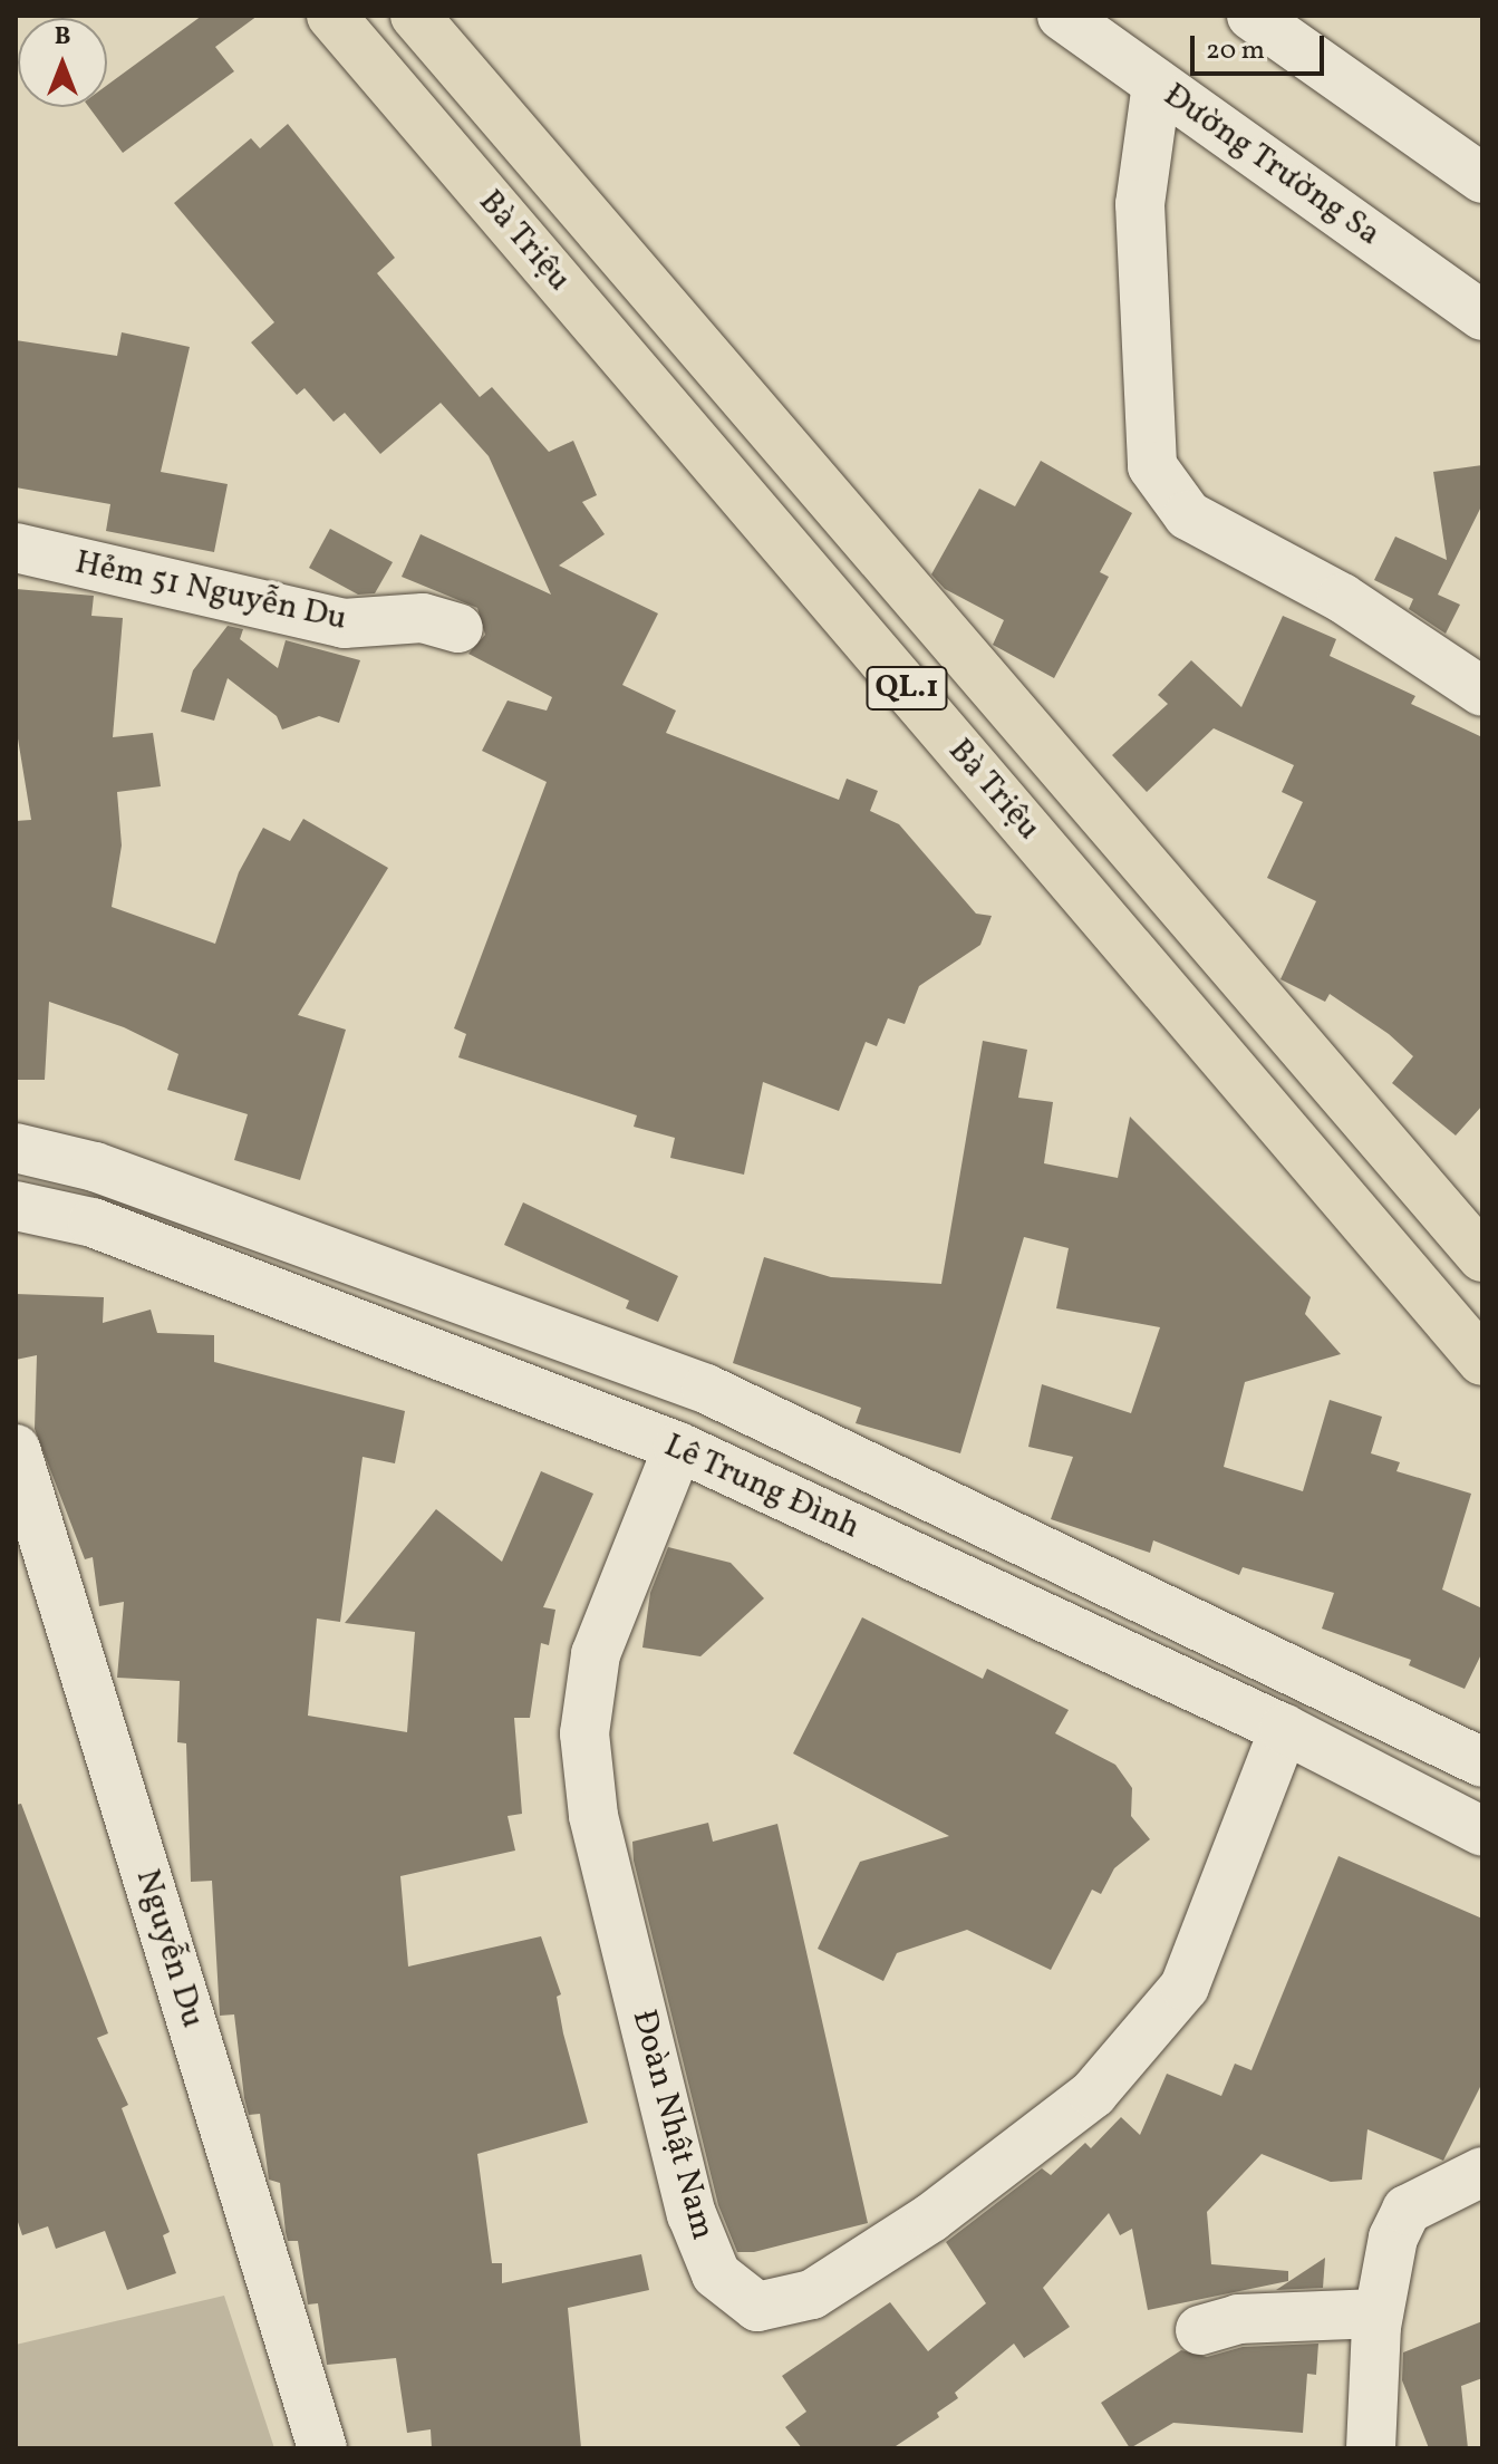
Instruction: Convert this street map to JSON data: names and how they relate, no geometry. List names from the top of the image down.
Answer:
{
  "streets": {
    "highway": ["Bà Triệu", "QL.1"],
    "street": [
      "Đường Trường Sa",
      "Hẻm 51 Nguyễn Du",
      "Lê Trung Đình",
      "Nguyễn Du",
      "Đoàn Nhật Nam"
    ]
  },
  "crossings": [
    ["Lê Trung Đình", "Đoàn Nhật Nam"]
  ],
  "scale_bar": "20 m",
  "north": "top"
}
